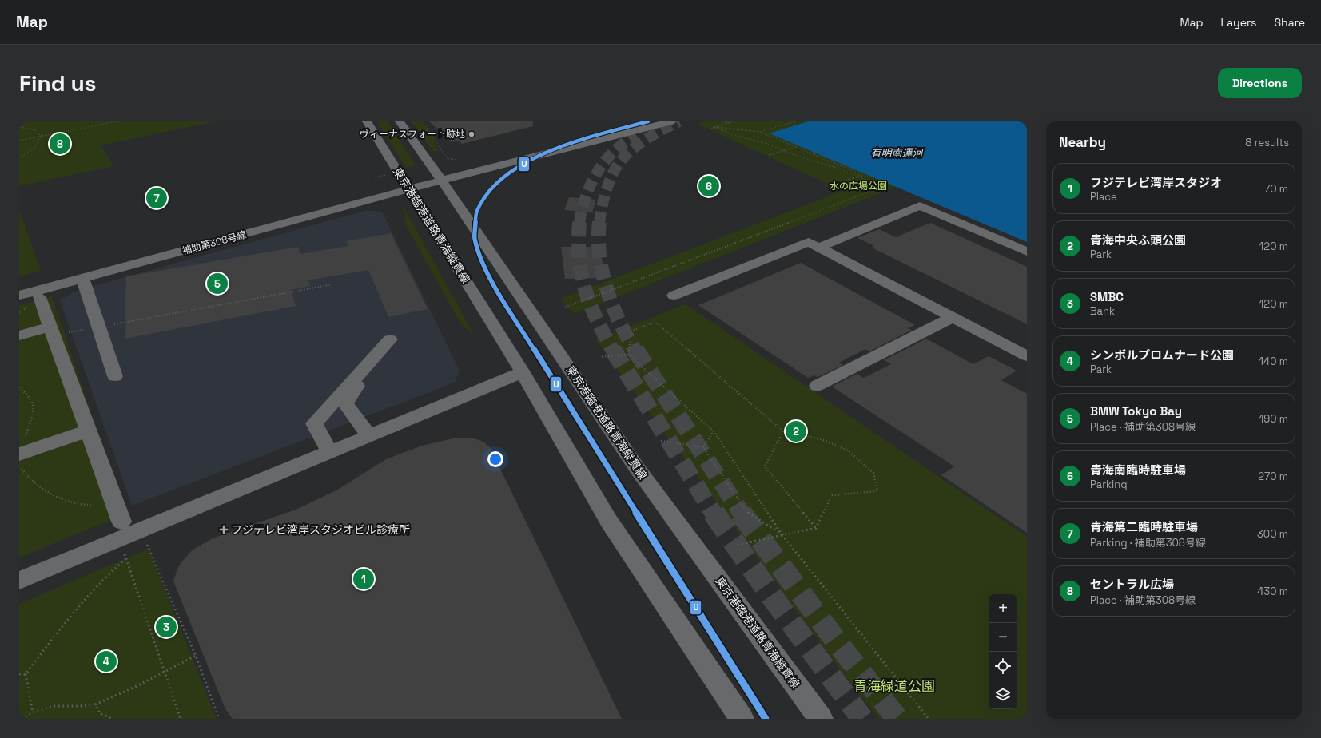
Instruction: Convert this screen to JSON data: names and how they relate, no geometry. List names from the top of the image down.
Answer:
{
  "streets": {
    "street": ["東京港臨港道路青海縦貫線", "補助第308号線"]
  },
  "crossings": [
    ["東京港臨港道路青海縦貫線", "補助第308号線"]
  ],
  "water": ["有明南運河"],
  "parks": ["水の広場公園", "青海緑道公園"],
  "places": {
    "other": ["ヴィーナスフォート跡地"],
    "health": ["フジテレビ湾岸スタジオビル診療所"]
  },
  "lines": ["transit line U"],
  "page": {
    "header": "Map",
    "nav": ["Map", "Layers", "Share"],
    "buttons": "Directions",
    "title": "Find us",
    "heading": ["Nearby", "8 results"],
    "pins": [
      "8",
      "6",
      "7",
      "5",
      "2",
      "1",
      "3",
      "4"
    ],
    "list": [
      {
        "mark": "1",
        "name": "フジテレビ湾岸スタジオ",
        "note": "Place",
        "value": "70 m"
      },
      {
        "mark": "2",
        "name": "青海中央ふ頭公園",
        "note": "Park",
        "value": "120 m"
      },
      {
        "mark": "3",
        "name": "SMBC",
        "note": "Bank",
        "value": "120 m"
      },
      {
        "mark": "4",
        "name": "シンボルプロムナード公園",
        "note": "Park",
        "value": "140 m"
      },
      {
        "mark": "5",
        "name": "BMW Tokyo Bay",
        "note": "Place · 補助第308号線",
        "value": "190 m"
      },
      {
        "mark": "6",
        "name": "青海南臨時駐車場",
        "note": "Parking",
        "value": "270 m"
      },
      {
        "mark": "7",
        "name": "青海第二臨時駐車場",
        "note": "Parking · 補助第308号線",
        "value": "300 m"
      },
      {
        "mark": "8",
        "name": "セントラル広場",
        "note": "Place · 補助第308号線",
        "value": "430 m"
      }
    ],
    "map_buttons": ["+", "−"]
  }
}
